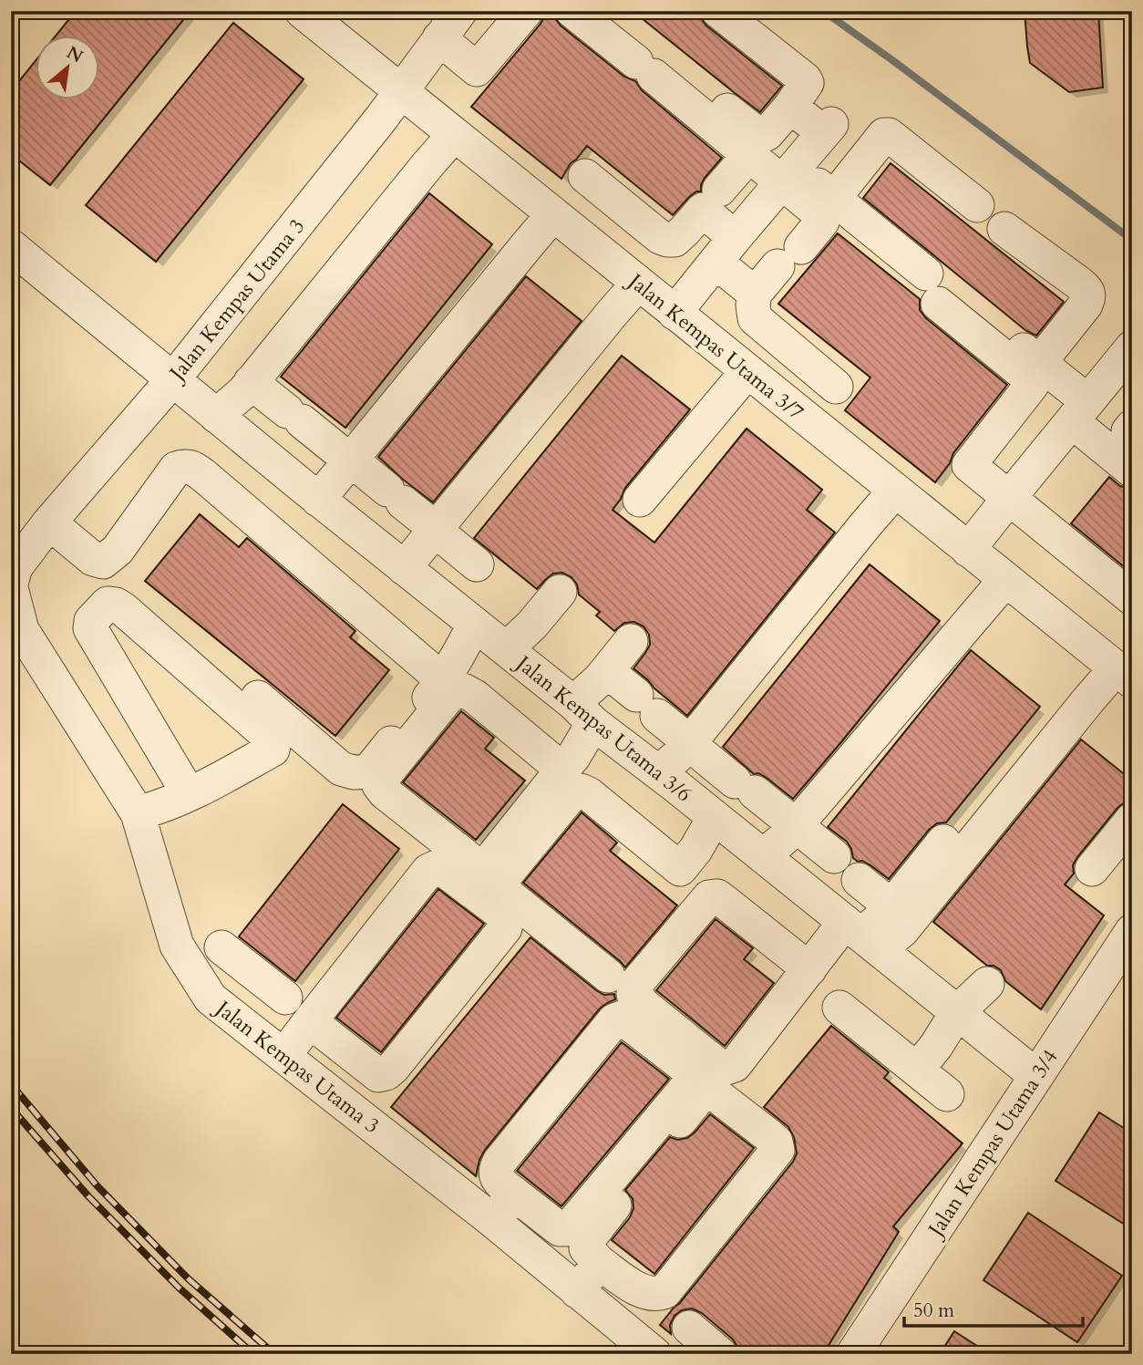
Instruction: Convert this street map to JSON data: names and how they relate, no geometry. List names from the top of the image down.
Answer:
{
  "streets": {
    "street": [
      "Jalan Kempas Utama 3",
      "Jalan Kempas Utama 3/7",
      "Jalan Kempas Utama 3/6",
      "Jalan Kempas Utama 3/4"
    ]
  },
  "crossings": [
    ["Jalan Kempas Utama 3", "Jalan Kempas Utama 3/7"],
    ["Jalan Kempas Utama 3", "Jalan Kempas Utama 3/6"],
    ["Jalan Kempas Utama 3/6", "Jalan Kempas Utama 3/4"]
  ],
  "scale_bar": "50 m",
  "north": "top right"
}
